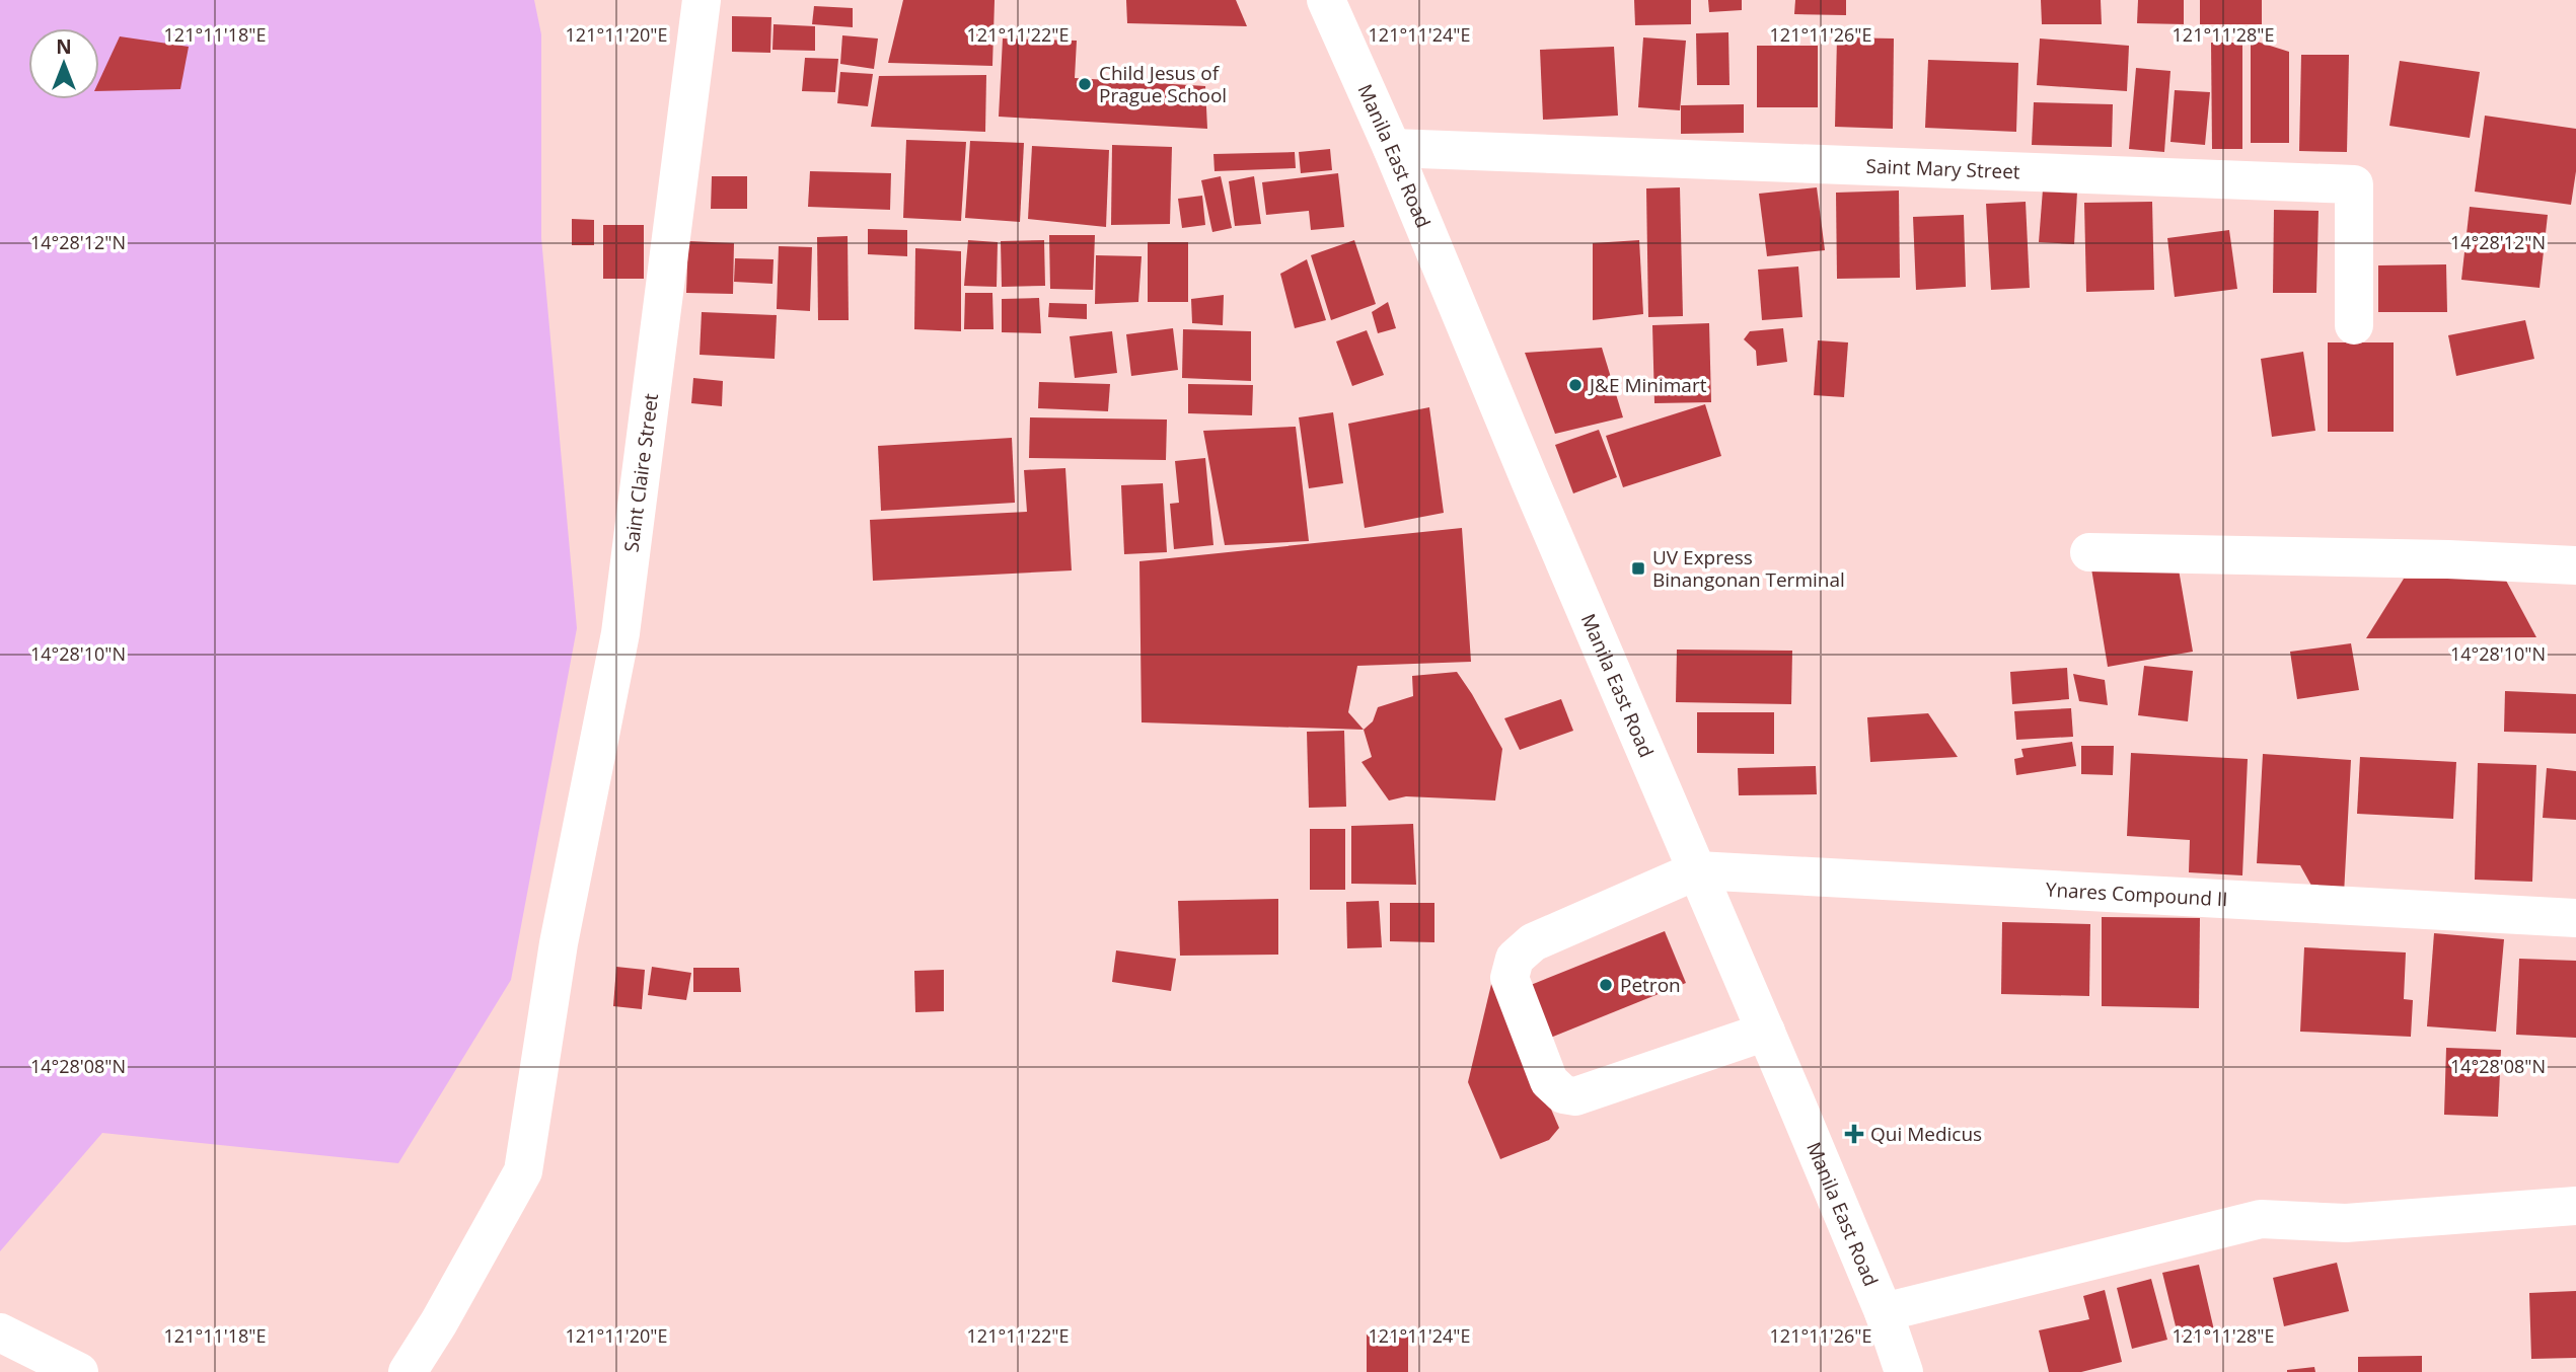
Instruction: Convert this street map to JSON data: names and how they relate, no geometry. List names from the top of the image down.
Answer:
{
  "streets": {
    "street": [
      "Manila East Road",
      "Saint Mary Street",
      "Saint Claire Street",
      "Ynares Compound II"
    ]
  },
  "crossings": [
    ["Manila East Road", "Saint Mary Street"],
    ["Manila East Road", "Ynares Compound II"]
  ],
  "places": {
    "other": ["Child Jesus of Prague School", "J&E Minimart", "Petron"],
    "transit": ["UV Express Binangonan Terminal"],
    "health": ["Qui Medicus"]
  },
  "north": "top",
  "coordinates": [
    "121°11'18\"E",
    "121°11'20\"E",
    "121°11'22\"E",
    "121°11'24\"E",
    "121°11'26\"E",
    "121°11'28\"E",
    "14°28'12\"N",
    "14°28'10\"N",
    "14°28'08\"N"
  ]
}
